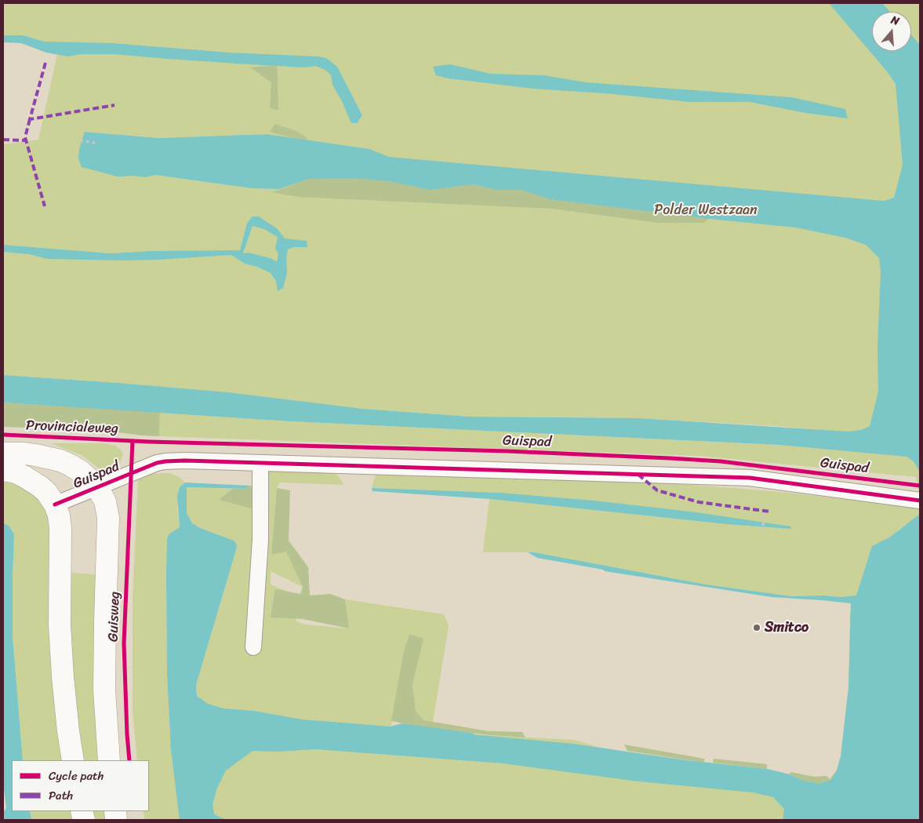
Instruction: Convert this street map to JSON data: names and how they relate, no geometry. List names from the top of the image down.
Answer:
{
  "streets": {
    "main road": ["Guisweg"],
    "street": ["Guispad"],
    "cycle path": ["Provincialeweg"]
  },
  "crossings": [
    ["Guispad", "Guisweg"]
  ],
  "parks": ["Polder Westzaan"],
  "places": ["Smitco"],
  "legend": ["Cycle path", "Path"],
  "north": "top"
}
